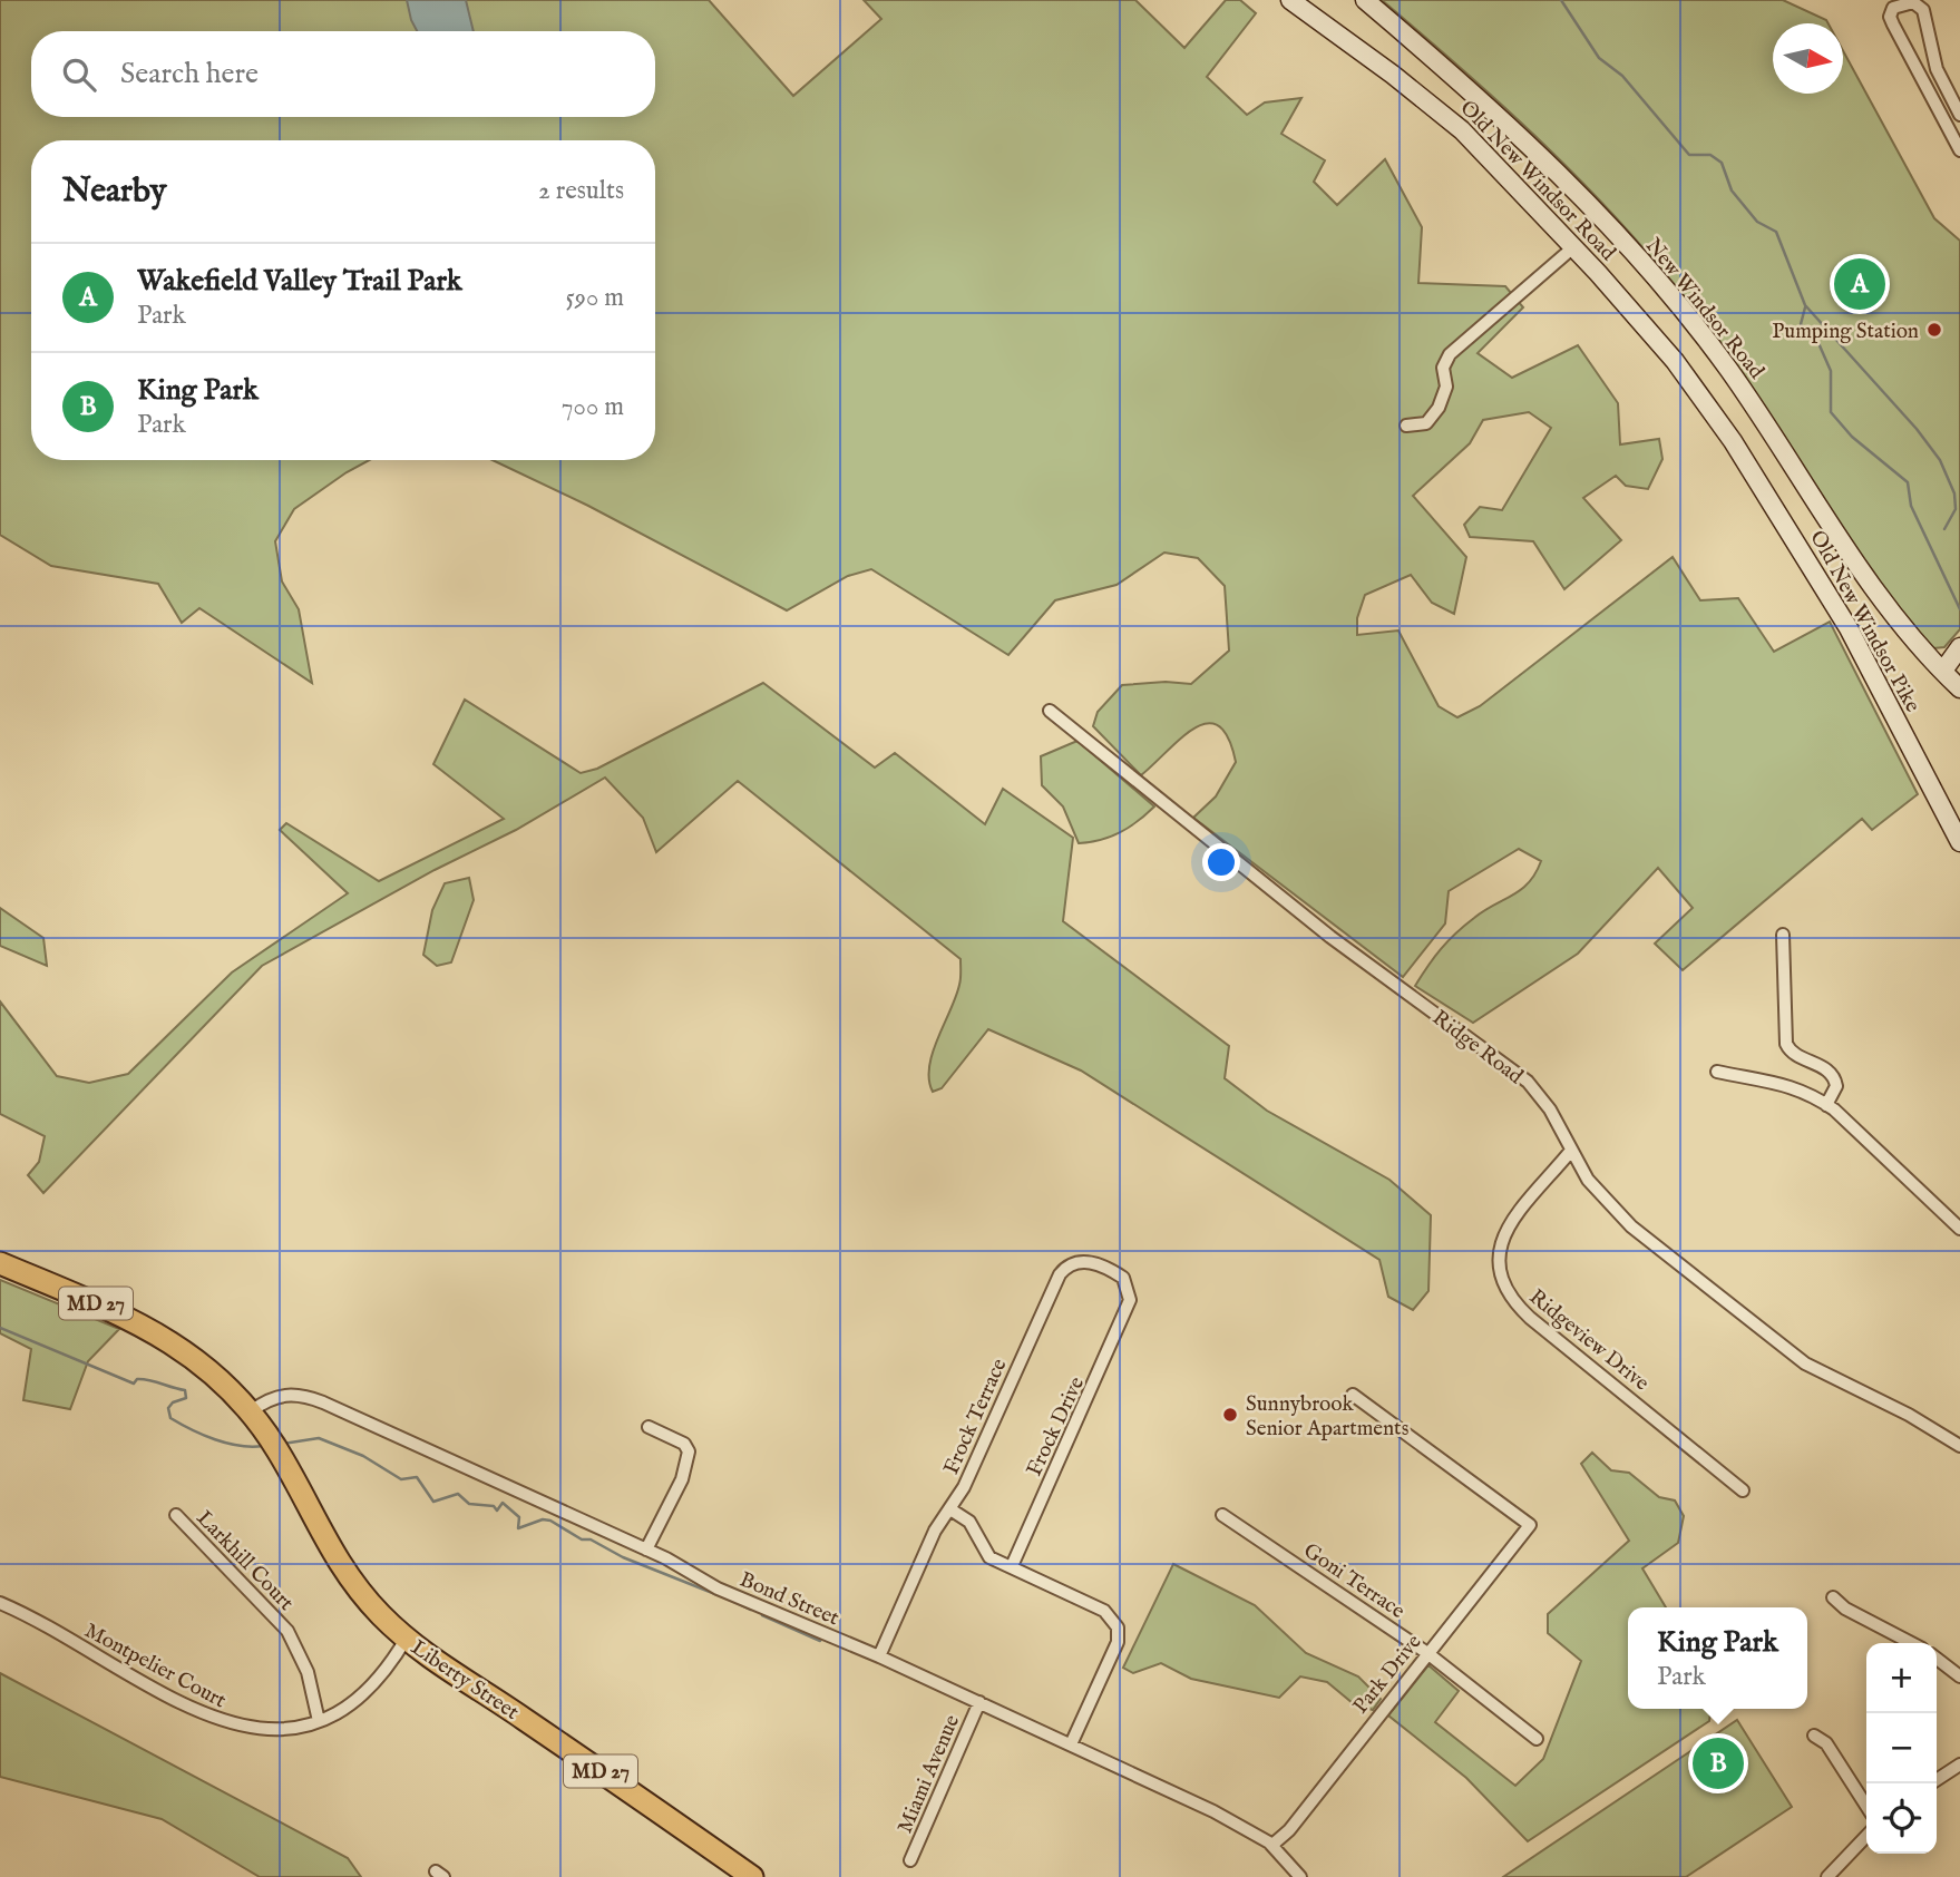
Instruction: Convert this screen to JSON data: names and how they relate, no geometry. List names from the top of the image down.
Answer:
{
  "streets": {
    "highway": ["MD 27", "Liberty Street"],
    "street": [
      "Old New Windsor Road",
      "New Windsor Road",
      "Old New Windsor Pike",
      "Ridge Road",
      "Ridgeview Drive",
      "Frock Terrace",
      "Frock Drive",
      "Larkhill Court",
      "Goni Terrace",
      "Bond Street",
      "Montpelier Court",
      "Park Drive",
      "Miami Avenue"
    ]
  },
  "crossings": [
    ["Old New Windsor Road", "Old New Windsor Pike"],
    ["Ridge Road", "Ridgeview Drive"],
    ["MD 27", "Bond Street"],
    ["MD 27", "Liberty Street"],
    ["Frock Terrace", "Frock Drive"],
    ["Frock Terrace", "Bond Street"],
    ["Larkhill Court", "Montpelier Court"],
    ["Goni Terrace", "Park Drive"],
    ["Bond Street", "Park Drive"],
    ["Bond Street", "Liberty Street"],
    ["Bond Street", "Miami Avenue"],
    ["Montpelier Court", "Liberty Street"]
  ],
  "places": ["Pumping Station", "Sunnybrook Senior Apartments"],
  "north": "right",
  "page": {
    "search": "Search here",
    "heading": ["Nearby", "2 results"],
    "list": [
      {
        "mark": "A",
        "name": "Wakefield Valley Trail Park",
        "note": "Park",
        "value": "590 m"
      },
      {
        "mark": "B",
        "name": "King Park",
        "note": "Park",
        "value": "700 m"
      }
    ],
    "pins": ["A", "B"],
    "popup": ["King Park", "Park"],
    "map_buttons": ["+", "−"]
  }
}
